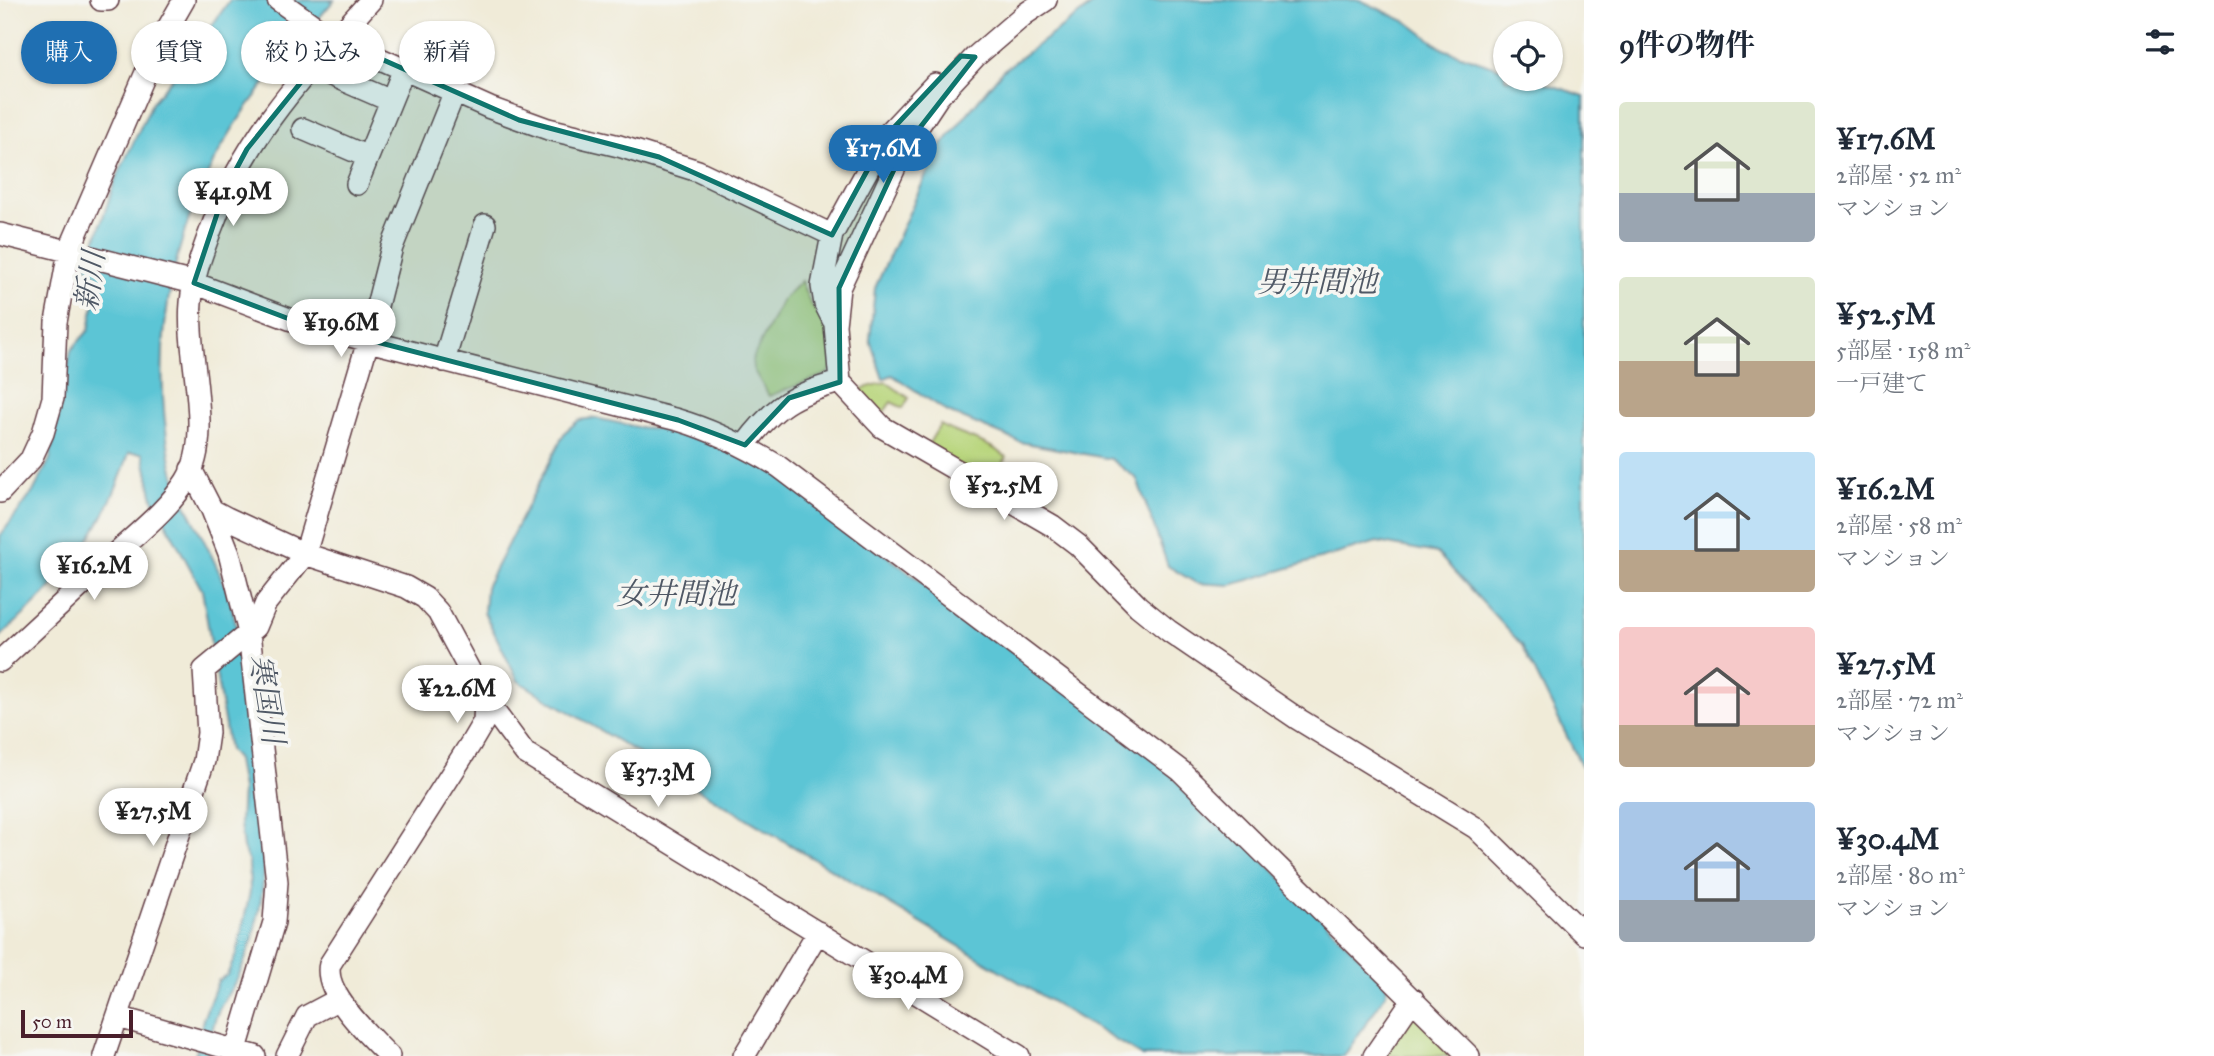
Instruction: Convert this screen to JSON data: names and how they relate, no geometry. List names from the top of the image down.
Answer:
{
  "water": [
    "新川",
    "男井間池",
    "女井間池",
    "寒国川"
  ],
  "scale_bar": "50 m",
  "page": {
    "heading": "9件の物件",
    "chip": [
      "購入",
      "賃貸",
      "絞り込み",
      "新着"
    ],
    "list": [
      {
        "name": "¥17.6M",
        "note": "2部屋 · 52 m² · マンション"
      },
      {
        "name": "¥52.5M",
        "note": "5部屋 · 158 m² · 一戸建て"
      },
      {
        "name": "¥16.2M",
        "note": "2部屋 · 58 m² · マンション"
      },
      {
        "name": "¥27.5M",
        "note": "2部屋 · 72 m² · マンション"
      },
      {
        "name": "¥30.4M",
        "note": "2部屋 · 80 m² · マンション"
      }
    ],
    "price": [
      "¥17.6M",
      "¥41.9M",
      "¥19.6M",
      "¥52.5M",
      "¥16.2M",
      "¥22.6M",
      "¥37.3M",
      "¥27.5M",
      "¥30.4M"
    ],
    "scale": "50 m"
  }
}
